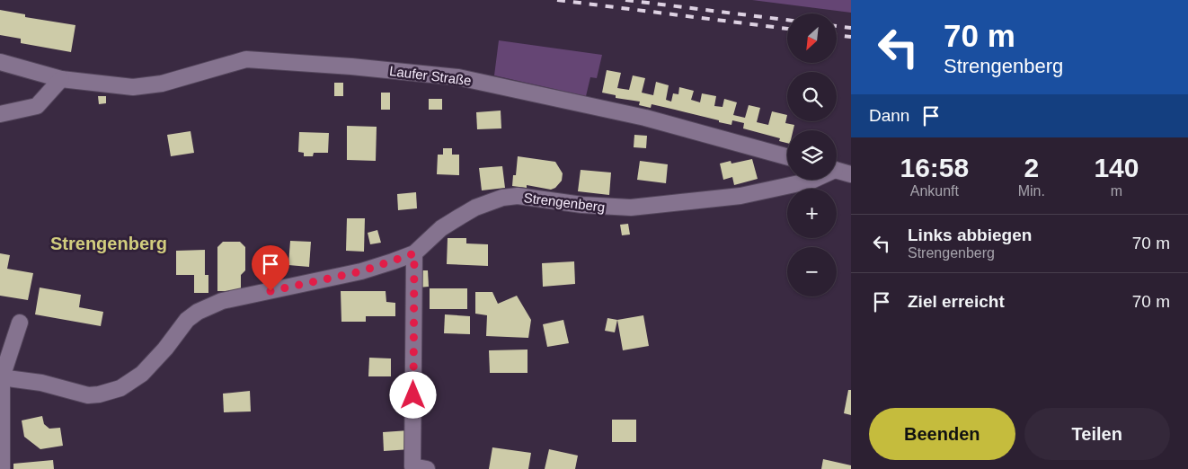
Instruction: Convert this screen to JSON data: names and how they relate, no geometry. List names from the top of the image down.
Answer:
{
  "streets": {
    "street": ["Laufer Straße", "Strengenberg"]
  },
  "districts": ["Strengenberg"],
  "north": "bottom left",
  "page": {
    "turn": ["70 m", "Strengenberg"],
    "map_buttons": ["+", "−"],
    "then": "Dann",
    "eta": [
      "16:58",
      "Ankunft",
      "2",
      "Min.",
      "140",
      "m"
    ],
    "list": [
      {
        "name": "Links abbiegen",
        "note": "Strengenberg",
        "value": "70 m"
      },
      {
        "name": "Ziel erreicht",
        "value": "70 m"
      }
    ],
    "buttons": ["Beenden", "Teilen"]
  }
}
